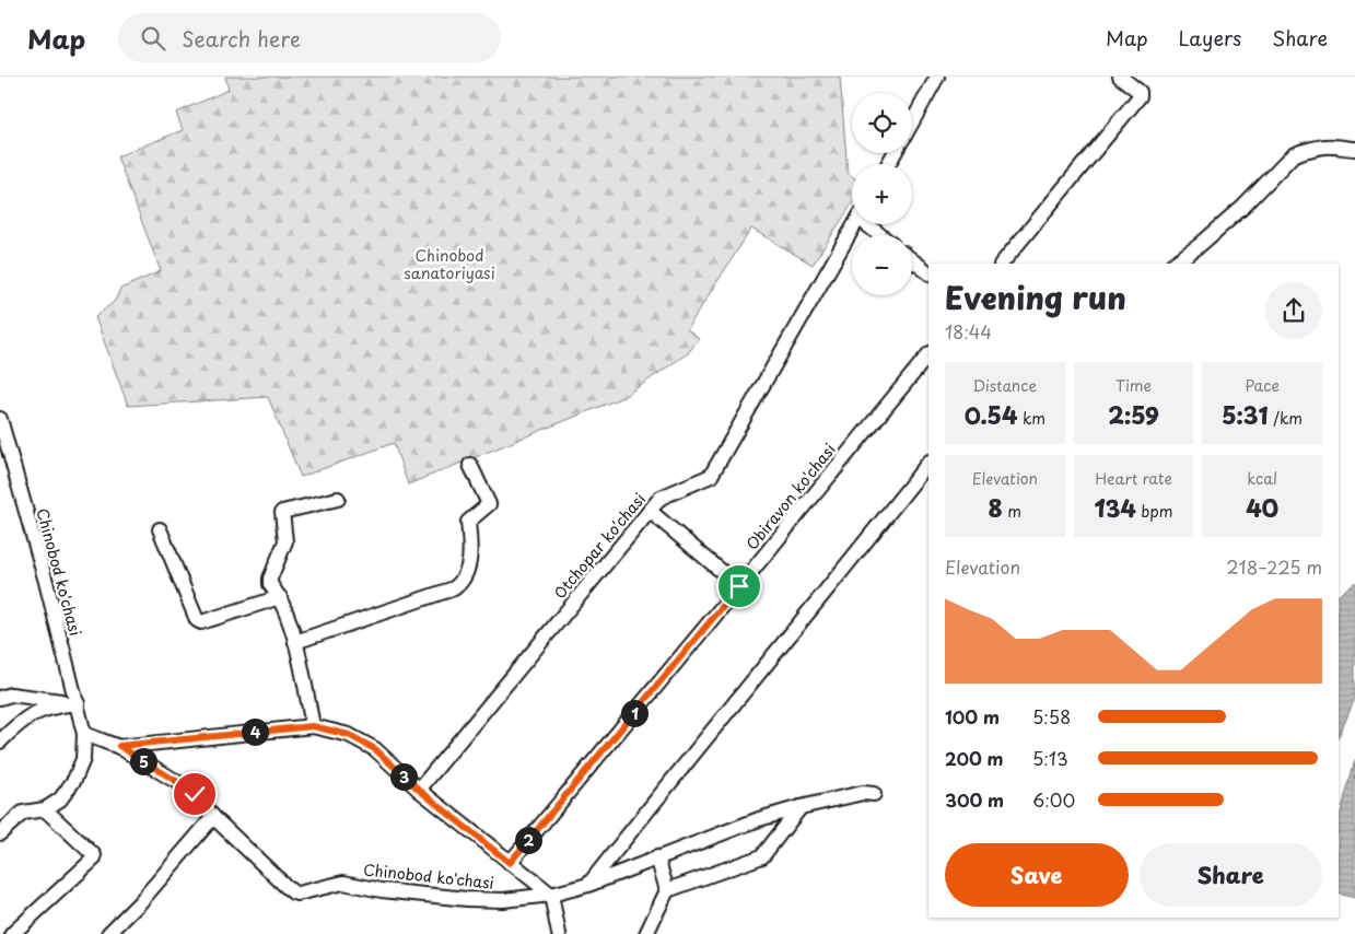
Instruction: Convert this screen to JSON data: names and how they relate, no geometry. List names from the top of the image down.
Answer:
{
  "streets": {
    "street": ["Obiravon ko'chasi", "Otchopar ko'chasi", "Chinobod ko'chasi"]
  },
  "parks": ["Chinobod sanatoriyasi"],
  "page": {
    "header": "Map",
    "search": "Search here",
    "nav": ["Map", "Layers", "Share"],
    "map_buttons": ["+", "−"],
    "heading": ["Evening run", "18:44"],
    "stats": [
      ["Distance", "0.54 km"],
      ["Time", "2:59"],
      ["Pace", "5:31 /km"],
      ["Elevation", "8 m"],
      ["Heart rate", "134 bpm"],
      ["kcal", "40"]
    ],
    "chart": ["Elevation", "218–225 m"],
    "list": [
      {
        "name": "100 m",
        "note": "5:58"
      },
      {
        "name": "200 m",
        "note": "5:13"
      },
      {
        "name": "300 m",
        "note": "6:00"
      }
    ],
    "pins": [
      "1",
      "4",
      "5",
      "3",
      "2"
    ],
    "buttons": ["Save", "Share"]
  }
}
